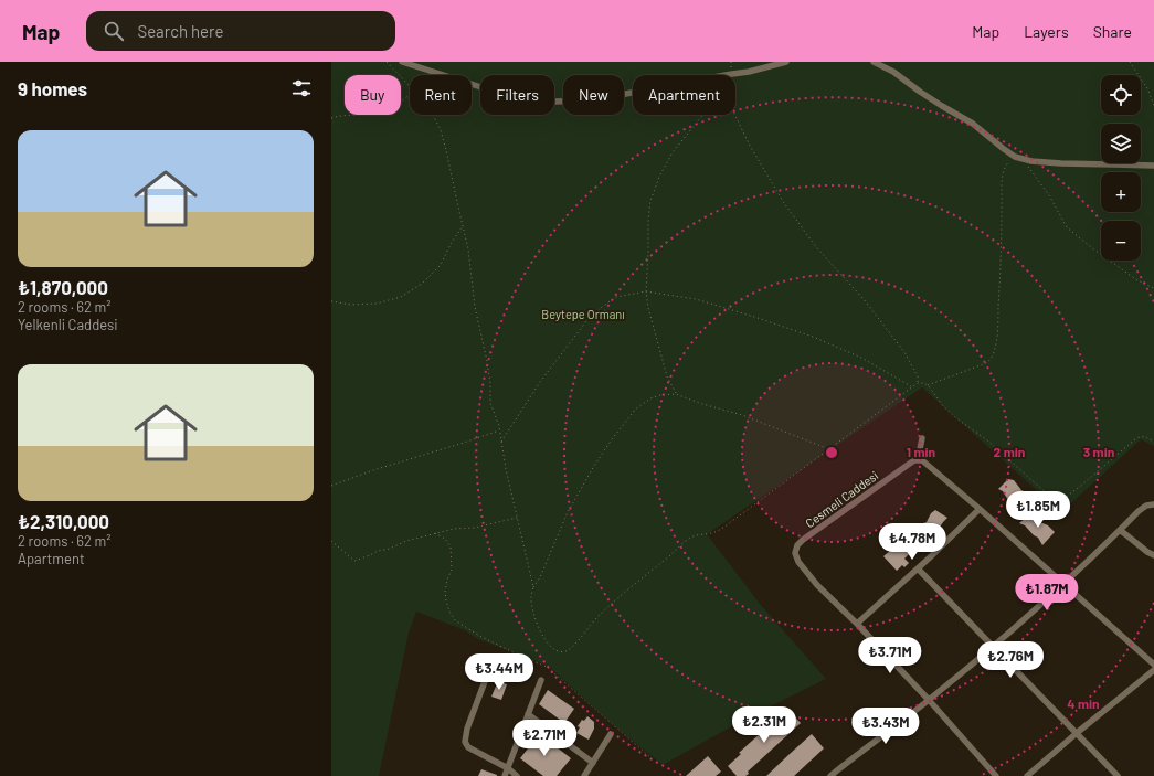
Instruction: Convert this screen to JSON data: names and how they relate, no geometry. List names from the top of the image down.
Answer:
{
  "streets": {
    "street": ["Cesmeli Caddesi"]
  },
  "parks": ["Beytepe Ormanı"],
  "page": {
    "header": "Map",
    "search": "Search here",
    "nav": ["Map", "Layers", "Share"],
    "heading": "9 homes",
    "map_buttons": ["+", "−"],
    "chip": [
      "Buy",
      "Rent",
      "Filters",
      "New",
      "Apartment"
    ],
    "list": [
      {
        "name": "₺1,870,000",
        "note": "2 rooms · 62 m² · Yelkenli Caddesi"
      },
      {
        "name": "₺2,310,000",
        "note": "2 rooms · 62 m² · Apartment"
      }
    ],
    "price": [
      "₺1.85M",
      "₺4.78M",
      "₺1.87M",
      "₺3.71M",
      "₺2.76M",
      "₺3.44M",
      "₺2.31M",
      "₺3.43M",
      "₺2.71M"
    ]
  },
  "rings": [
    "1 min",
    "2 min",
    "3 min",
    "4 min"
  ]
}
